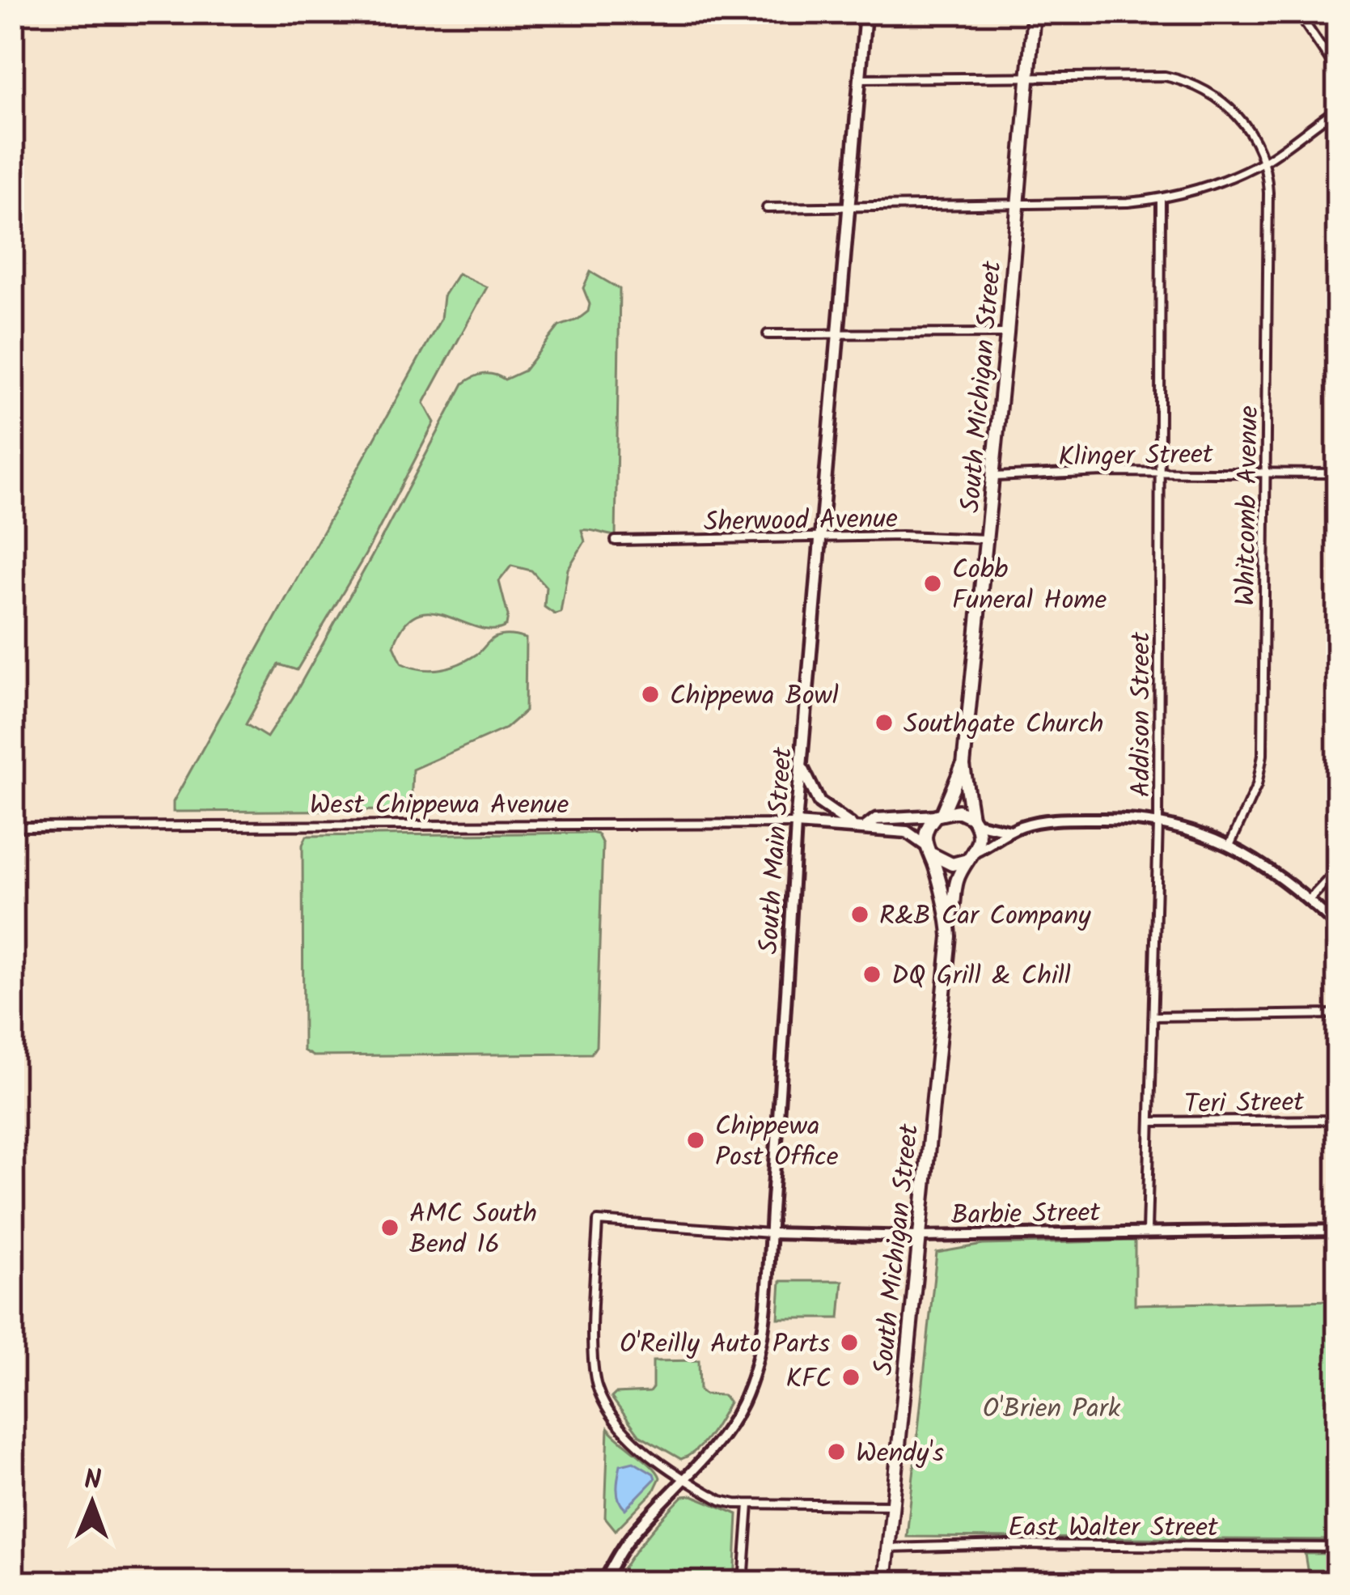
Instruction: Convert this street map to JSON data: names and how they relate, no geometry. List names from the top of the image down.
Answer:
{
  "streets": {
    "main road": ["South Michigan Street", "West Chippewa Avenue", "South Main Street"],
    "street": [
      "Klinger Street",
      "Whitcomb Avenue",
      "Sherwood Avenue",
      "Addison Street",
      "Teri Street",
      "Barbie Street",
      "East Walter Street"
    ]
  },
  "crossings": [
    ["South Michigan Street", "Klinger Street"],
    ["South Michigan Street", "Sherwood Avenue"],
    ["South Michigan Street", "West Chippewa Avenue"],
    ["South Michigan Street", "Barbie Street"],
    ["South Michigan Street", "East Walter Street"],
    ["Klinger Street", "Whitcomb Avenue"],
    ["Klinger Street", "Addison Street"],
    ["Sherwood Avenue", "South Main Street"],
    ["Addison Street", "Teri Street"],
    ["Addison Street", "Barbie Street"],
    ["West Chippewa Avenue", "South Main Street"],
    ["South Main Street", "Barbie Street"]
  ],
  "parks": ["O'Brien Park"],
  "places": [
    "Cobb Funeral Home",
    "Chippewa Bowl",
    "Southgate Church",
    "R&B Car Company",
    "DQ Grill & Chill",
    "Chippewa Post Office",
    "AMC South Bend 16",
    "O'Reilly Auto Parts",
    "KFC",
    "Wendy's"
  ],
  "north": "top"
}
